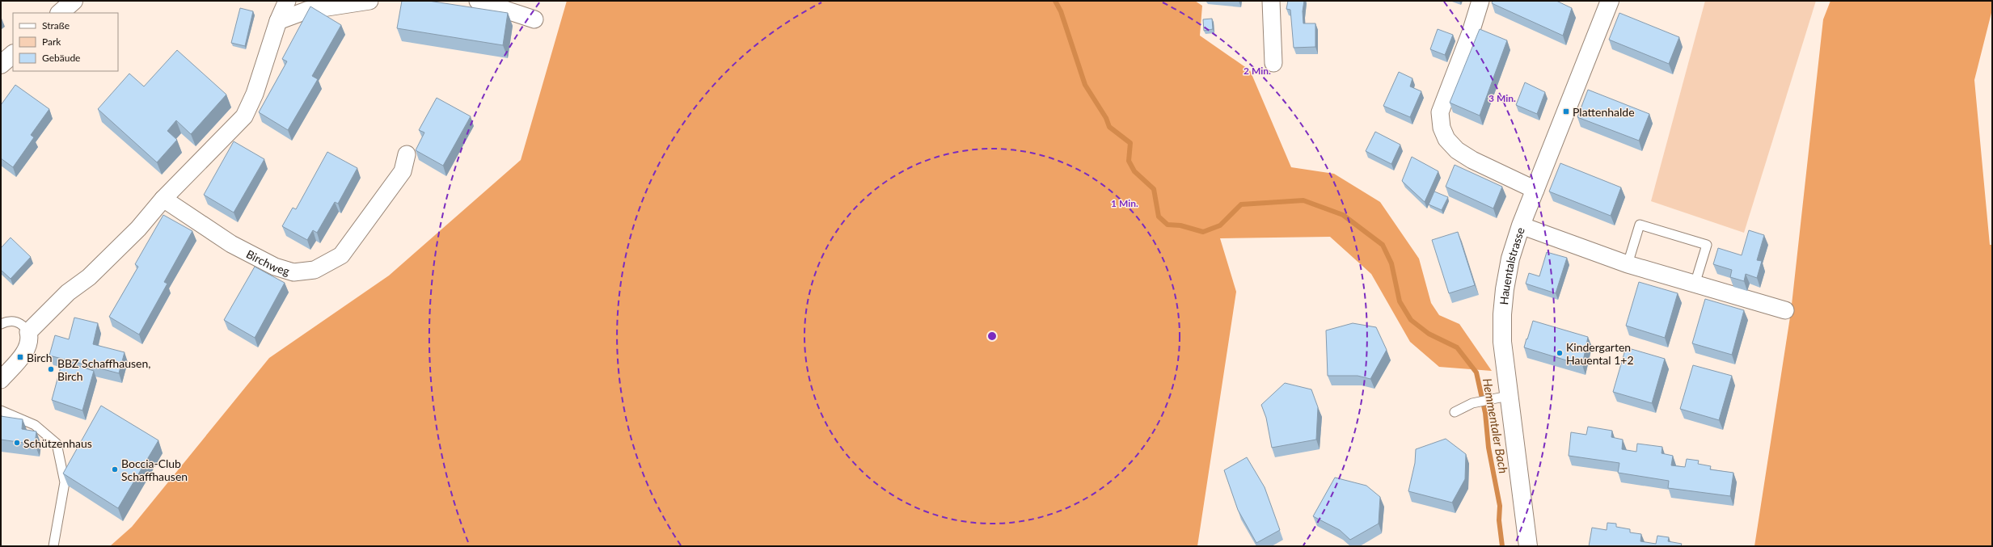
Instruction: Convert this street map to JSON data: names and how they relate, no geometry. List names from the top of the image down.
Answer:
{
  "streets": {
    "street": ["Birchweg", "Hauentalstrasse"]
  },
  "water": ["Hemmentaler Bach"],
  "places": {
    "transit": ["Plattenhalde", "Birch"],
    "other": [
      "Kindergarten Hauental 1+2",
      "BBZ Schaffhausen, Birch",
      "Schützenhaus",
      "Boccia-Club Schaffhausen"
    ]
  },
  "legend": ["Straße", "Park", "Gebäude"],
  "rings": ["2 Min.", "3 Min.", "1 Min."]
}
